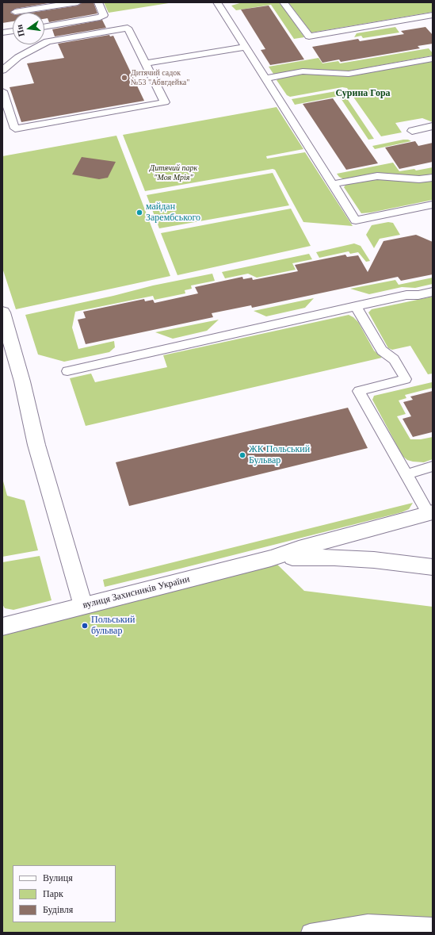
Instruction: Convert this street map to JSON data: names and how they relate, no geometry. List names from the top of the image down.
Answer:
{
  "streets": {
    "street": ["вулиця Захисників України"]
  },
  "districts": ["Сурина Гора"],
  "parks": ["Дитячий парк \"Моя Мрія\""],
  "places": [
    "Дитячий садок №53 \"Абвгдейка\"",
    "майдан Зарембського",
    "ЖК Польський Бульвар",
    "Польський бульвар"
  ],
  "legend": ["Вулиця", "Парк", "Будівля"],
  "north": "left"
}
